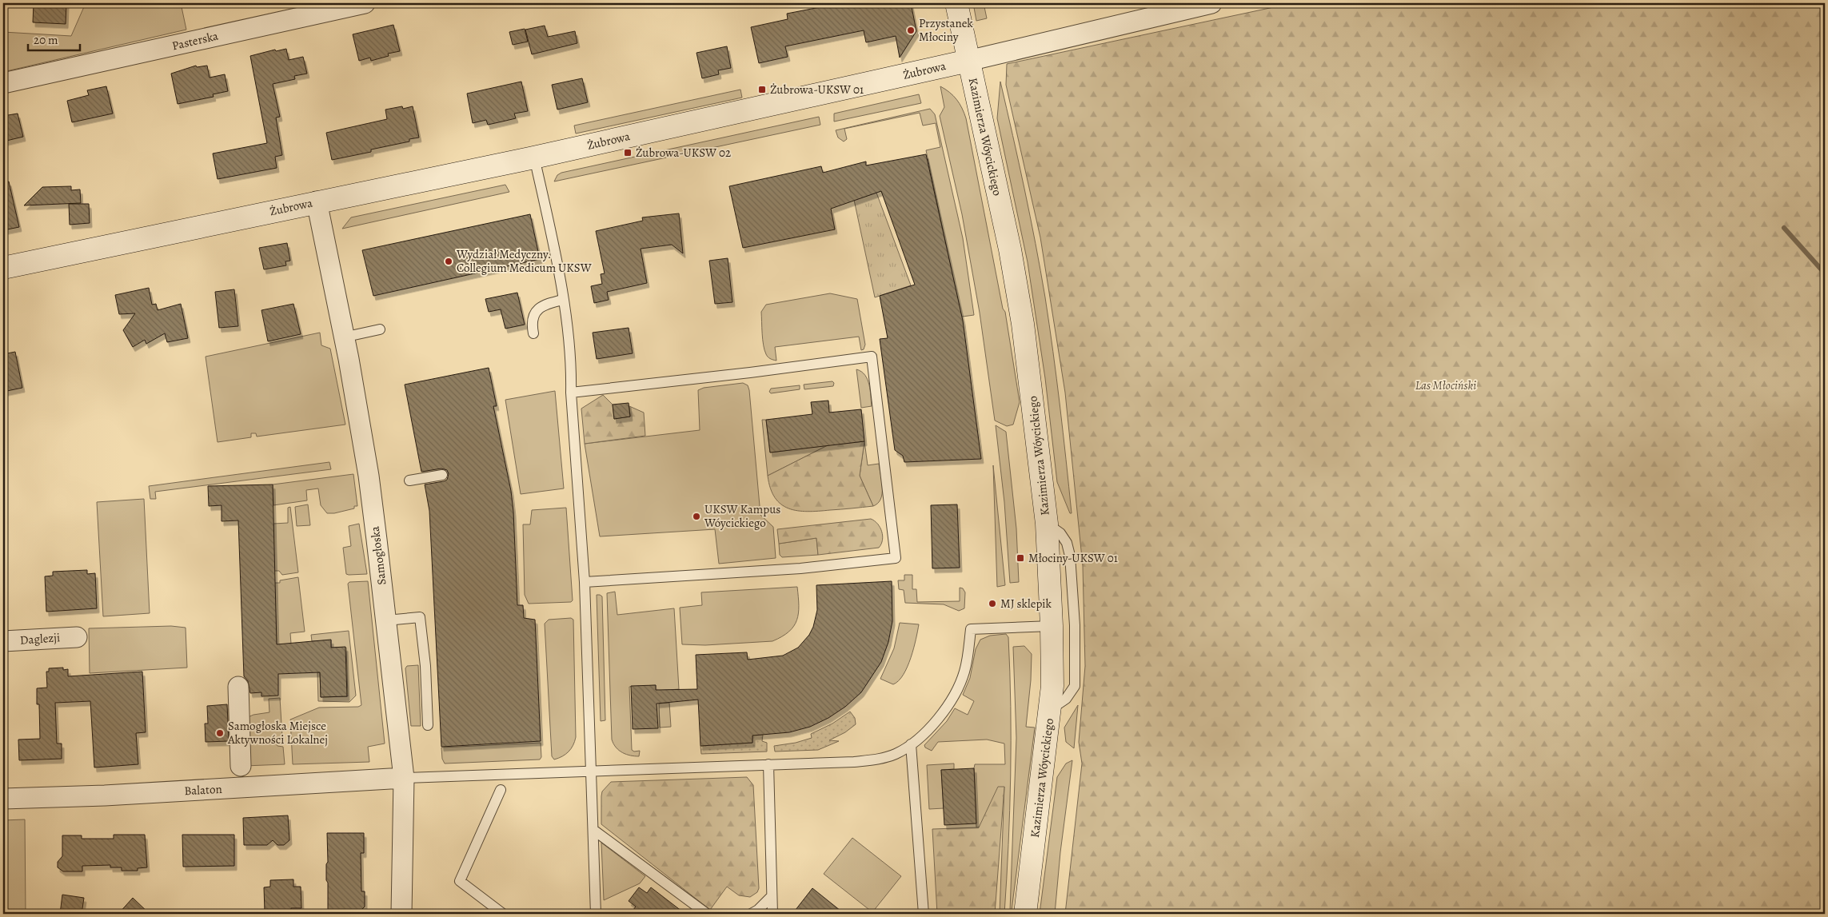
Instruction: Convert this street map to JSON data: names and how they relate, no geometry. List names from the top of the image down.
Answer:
{
  "streets": {
    "street": [
      "Pasterska",
      "Żubrowa",
      "Kazimierza Wóycickiego",
      "Samogłoska",
      "Daglezji",
      "Balaton"
    ]
  },
  "crossings": [
    ["Żubrowa", "Kazimierza Wóycickiego"],
    ["Żubrowa", "Samogłoska"],
    ["Samogłoska", "Balaton"]
  ],
  "parks": ["Las Młociński"],
  "places": {
    "other": [
      "Przystanek Młociny",
      "Wydział Medyczny. Collegium Medicum UKSW",
      "UKSW Kampus Wóycickiego",
      "MJ sklepik",
      "Samogłoska Miejsce Aktywności Lokalnej"
    ],
    "transit": ["Żubrowa-UKSW 01", "Żubrowa-UKSW 02", "Młociny-UKSW 01"]
  },
  "scale_bar": "20 m"
}
